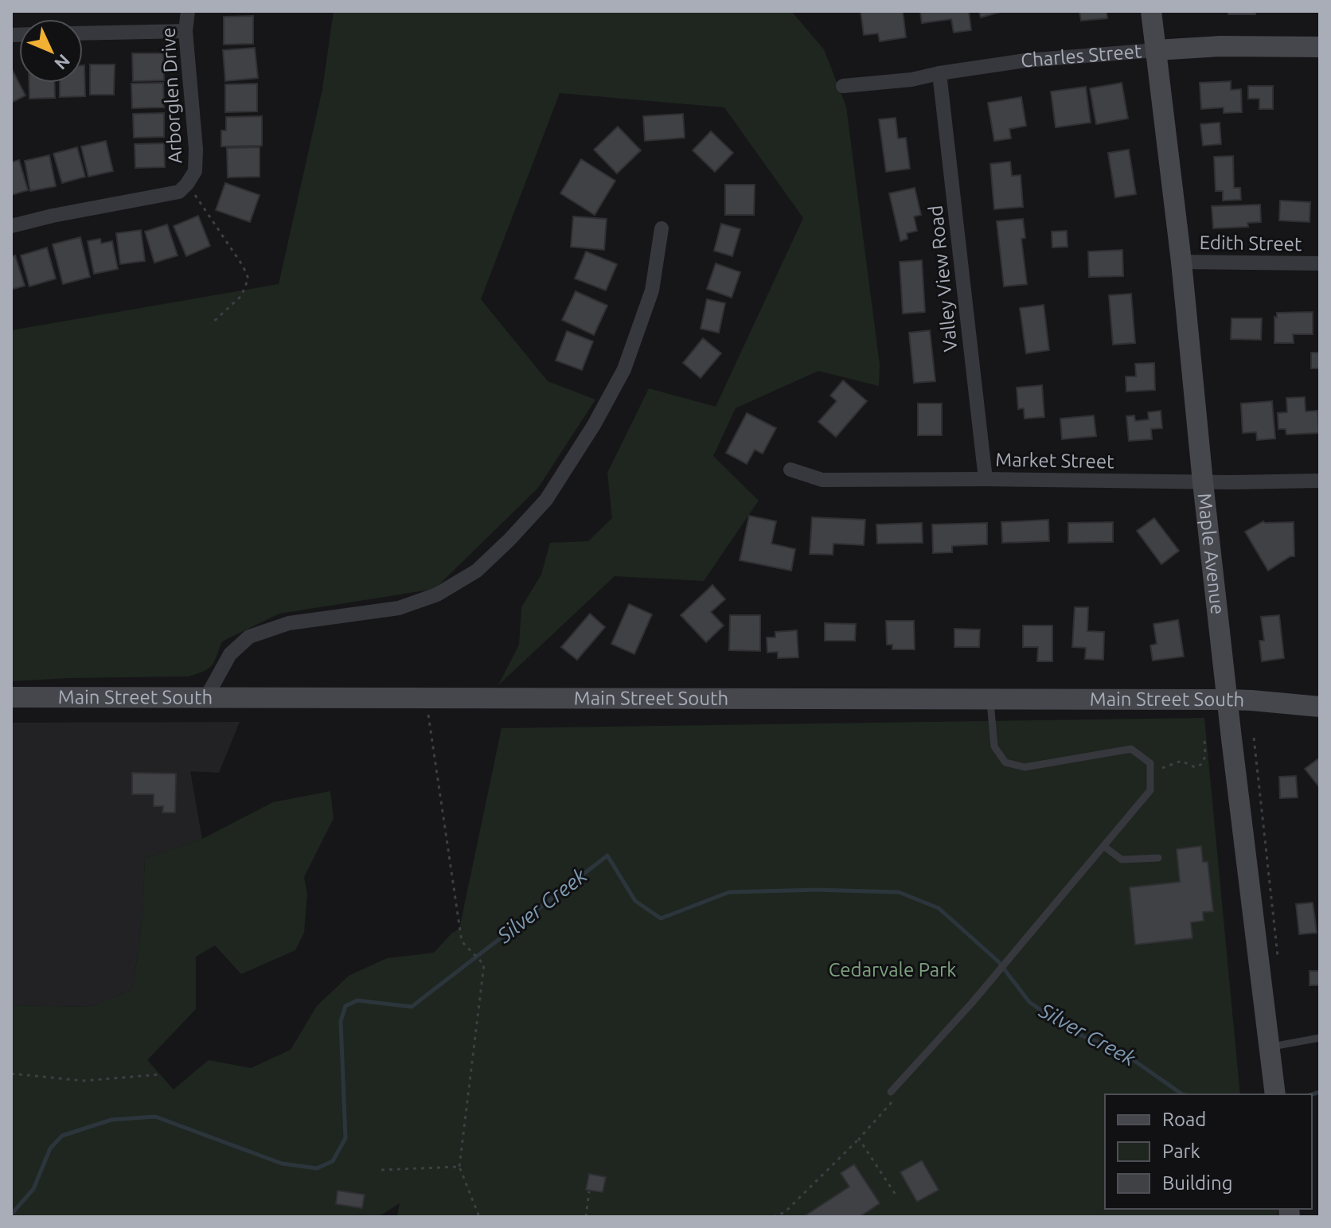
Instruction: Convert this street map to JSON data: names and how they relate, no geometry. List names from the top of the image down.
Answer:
{
  "streets": {
    "street": [
      "Charles Street",
      "Arborglen Drive",
      "Edith Street",
      "Valley View Road",
      "Market Street",
      "Maple Avenue",
      "Main Street South"
    ]
  },
  "crossings": [
    ["Charles Street", "Valley View Road"],
    ["Charles Street", "Maple Avenue"],
    ["Edith Street", "Maple Avenue"],
    ["Valley View Road", "Market Street"],
    ["Market Street", "Maple Avenue"],
    ["Maple Avenue", "Main Street South"]
  ],
  "water": ["Silver Creek"],
  "parks": ["Cedarvale Park"],
  "legend": ["Road", "Park", "Building"],
  "north": "bottom right"
}
